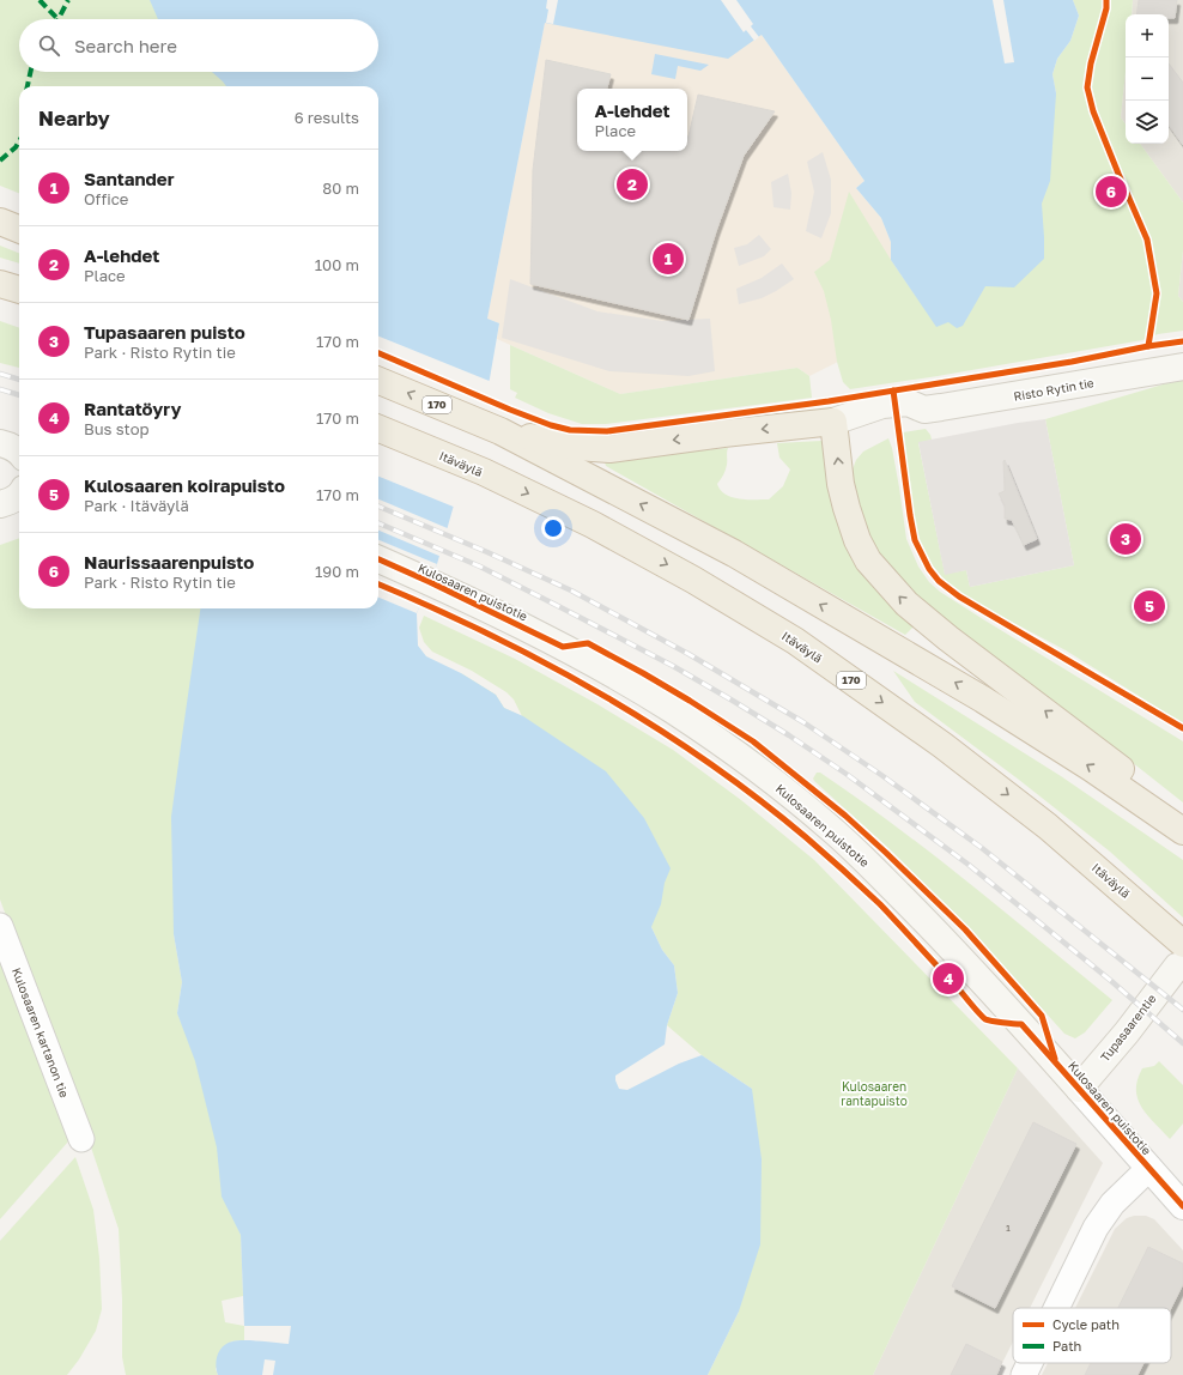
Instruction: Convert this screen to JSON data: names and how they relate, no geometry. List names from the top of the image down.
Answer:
{
  "streets": {
    "highway": ["170", "Itäväylä"],
    "main road": ["Risto Rytin tie", "Kulosaaren puistotie", "Tupasaarentie"],
    "street": ["Kulosaaren kartanon tie"]
  },
  "crossings": [
    ["Itäväylä", "Tupasaarentie"],
    ["Kulosaaren puistotie", "Tupasaarentie"]
  ],
  "parks": ["Kulosaaren rantapuisto"],
  "house_numbers": ["1"],
  "legend": ["Cycle path", "Path"],
  "page": {
    "map_buttons": ["+", "−"],
    "search": "Search here",
    "heading": ["Nearby", "6 results"],
    "popup": ["A-lehdet", "Place"],
    "list": [
      {
        "mark": "1",
        "name": "Santander",
        "note": "Office",
        "value": "80 m"
      },
      {
        "mark": "2",
        "name": "A-lehdet",
        "note": "Place",
        "value": "100 m"
      },
      {
        "mark": "3",
        "name": "Tupasaaren puisto",
        "note": "Park · Risto Rytin tie",
        "value": "170 m"
      },
      {
        "mark": "4",
        "name": "Rantatöyry",
        "note": "Bus stop",
        "value": "170 m"
      },
      {
        "mark": "5",
        "name": "Kulosaaren koirapuisto",
        "note": "Park · Itäväylä",
        "value": "170 m"
      },
      {
        "mark": "6",
        "name": "Naurissaarenpuisto",
        "note": "Park · Risto Rytin tie",
        "value": "190 m"
      }
    ],
    "pins": [
      "2",
      "6",
      "1",
      "3",
      "5",
      "4"
    ]
  }
}
